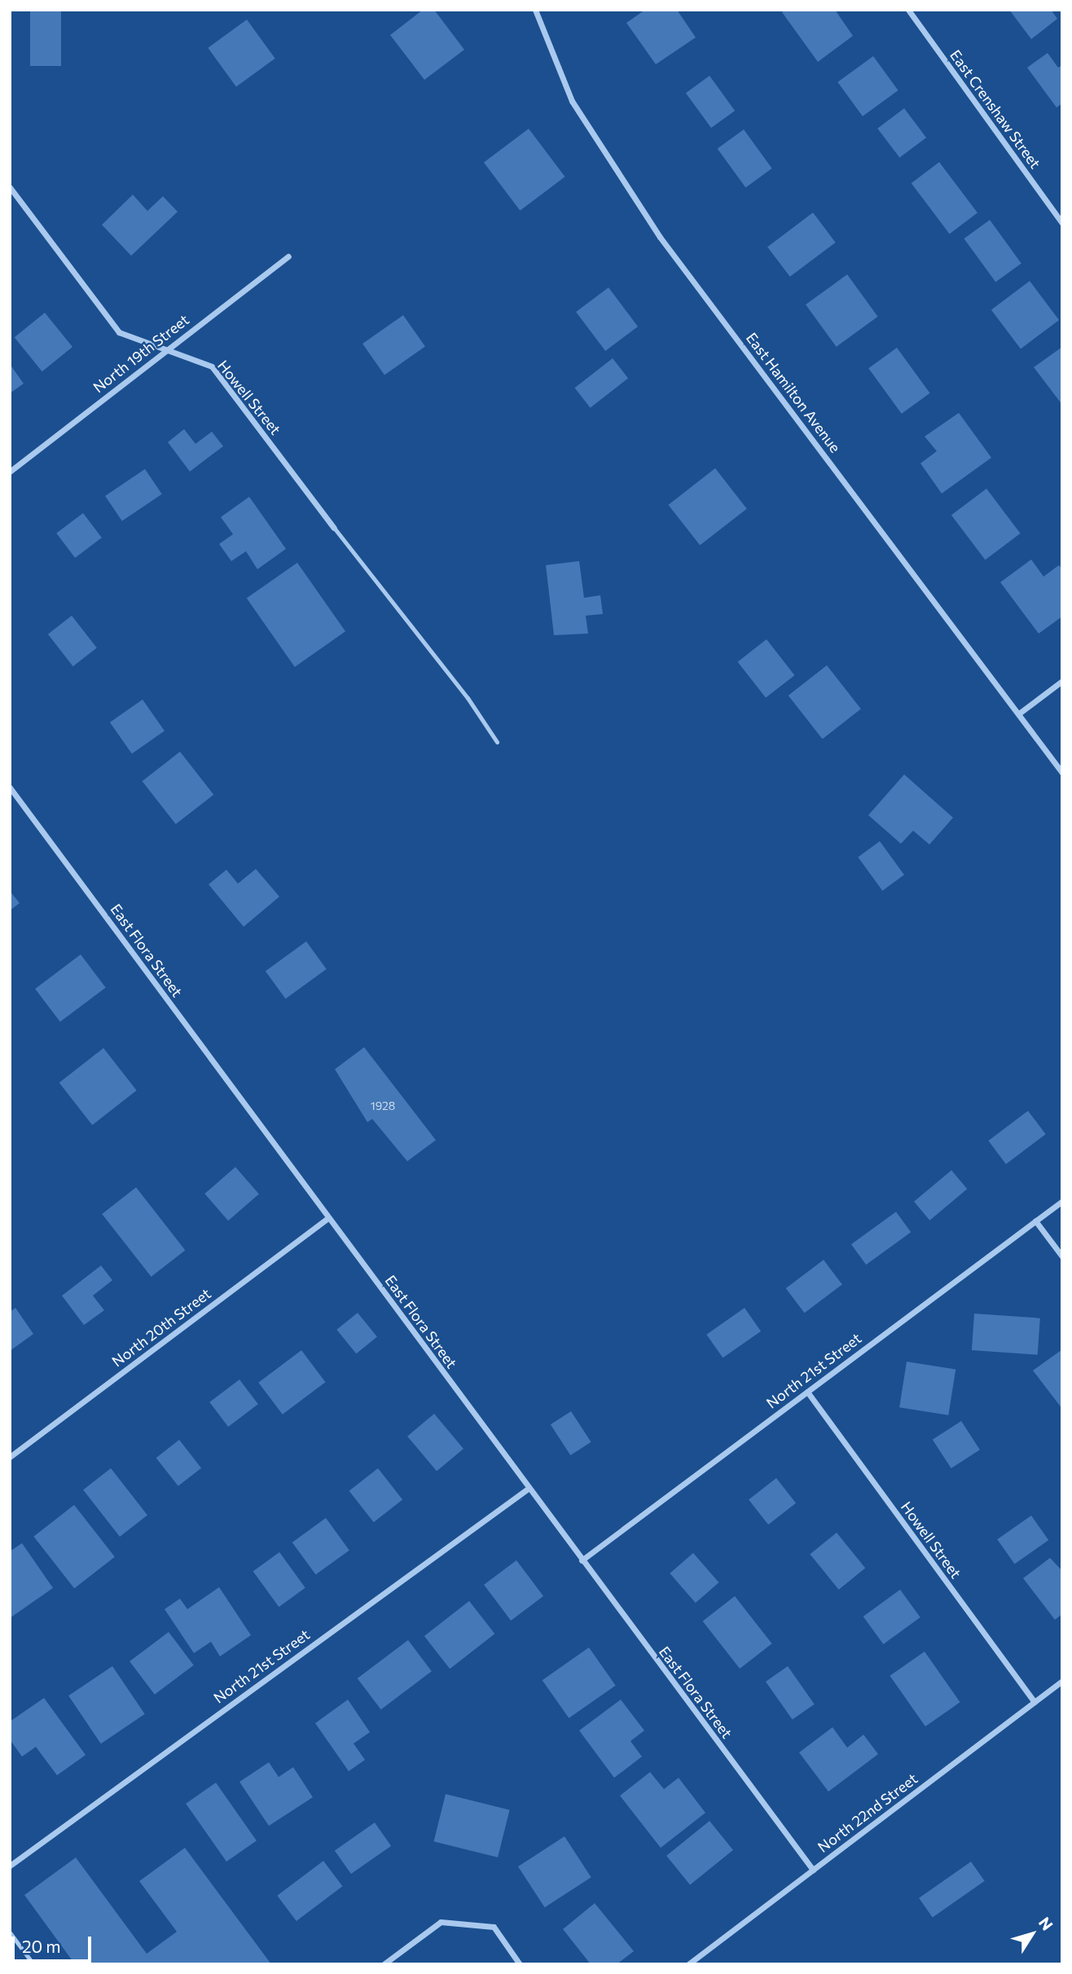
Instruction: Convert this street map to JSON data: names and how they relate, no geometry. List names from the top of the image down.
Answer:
{
  "streets": {
    "street": [
      "East Crenshaw Street",
      "North 19th Street",
      "East Hamilton Avenue",
      "Howell Street",
      "East Flora Street",
      "North 20th Street",
      "North 21st Street",
      "North 22nd Street"
    ]
  },
  "crossings": [
    ["North 19th Street", "Howell Street"],
    ["Howell Street", "North 21st Street"],
    ["Howell Street", "North 22nd Street"],
    ["East Flora Street", "North 20th Street"],
    ["East Flora Street", "North 21st Street"],
    ["East Flora Street", "North 22nd Street"]
  ],
  "house_numbers": ["1928"],
  "scale_bar": "20 m",
  "north": "top right"
}
